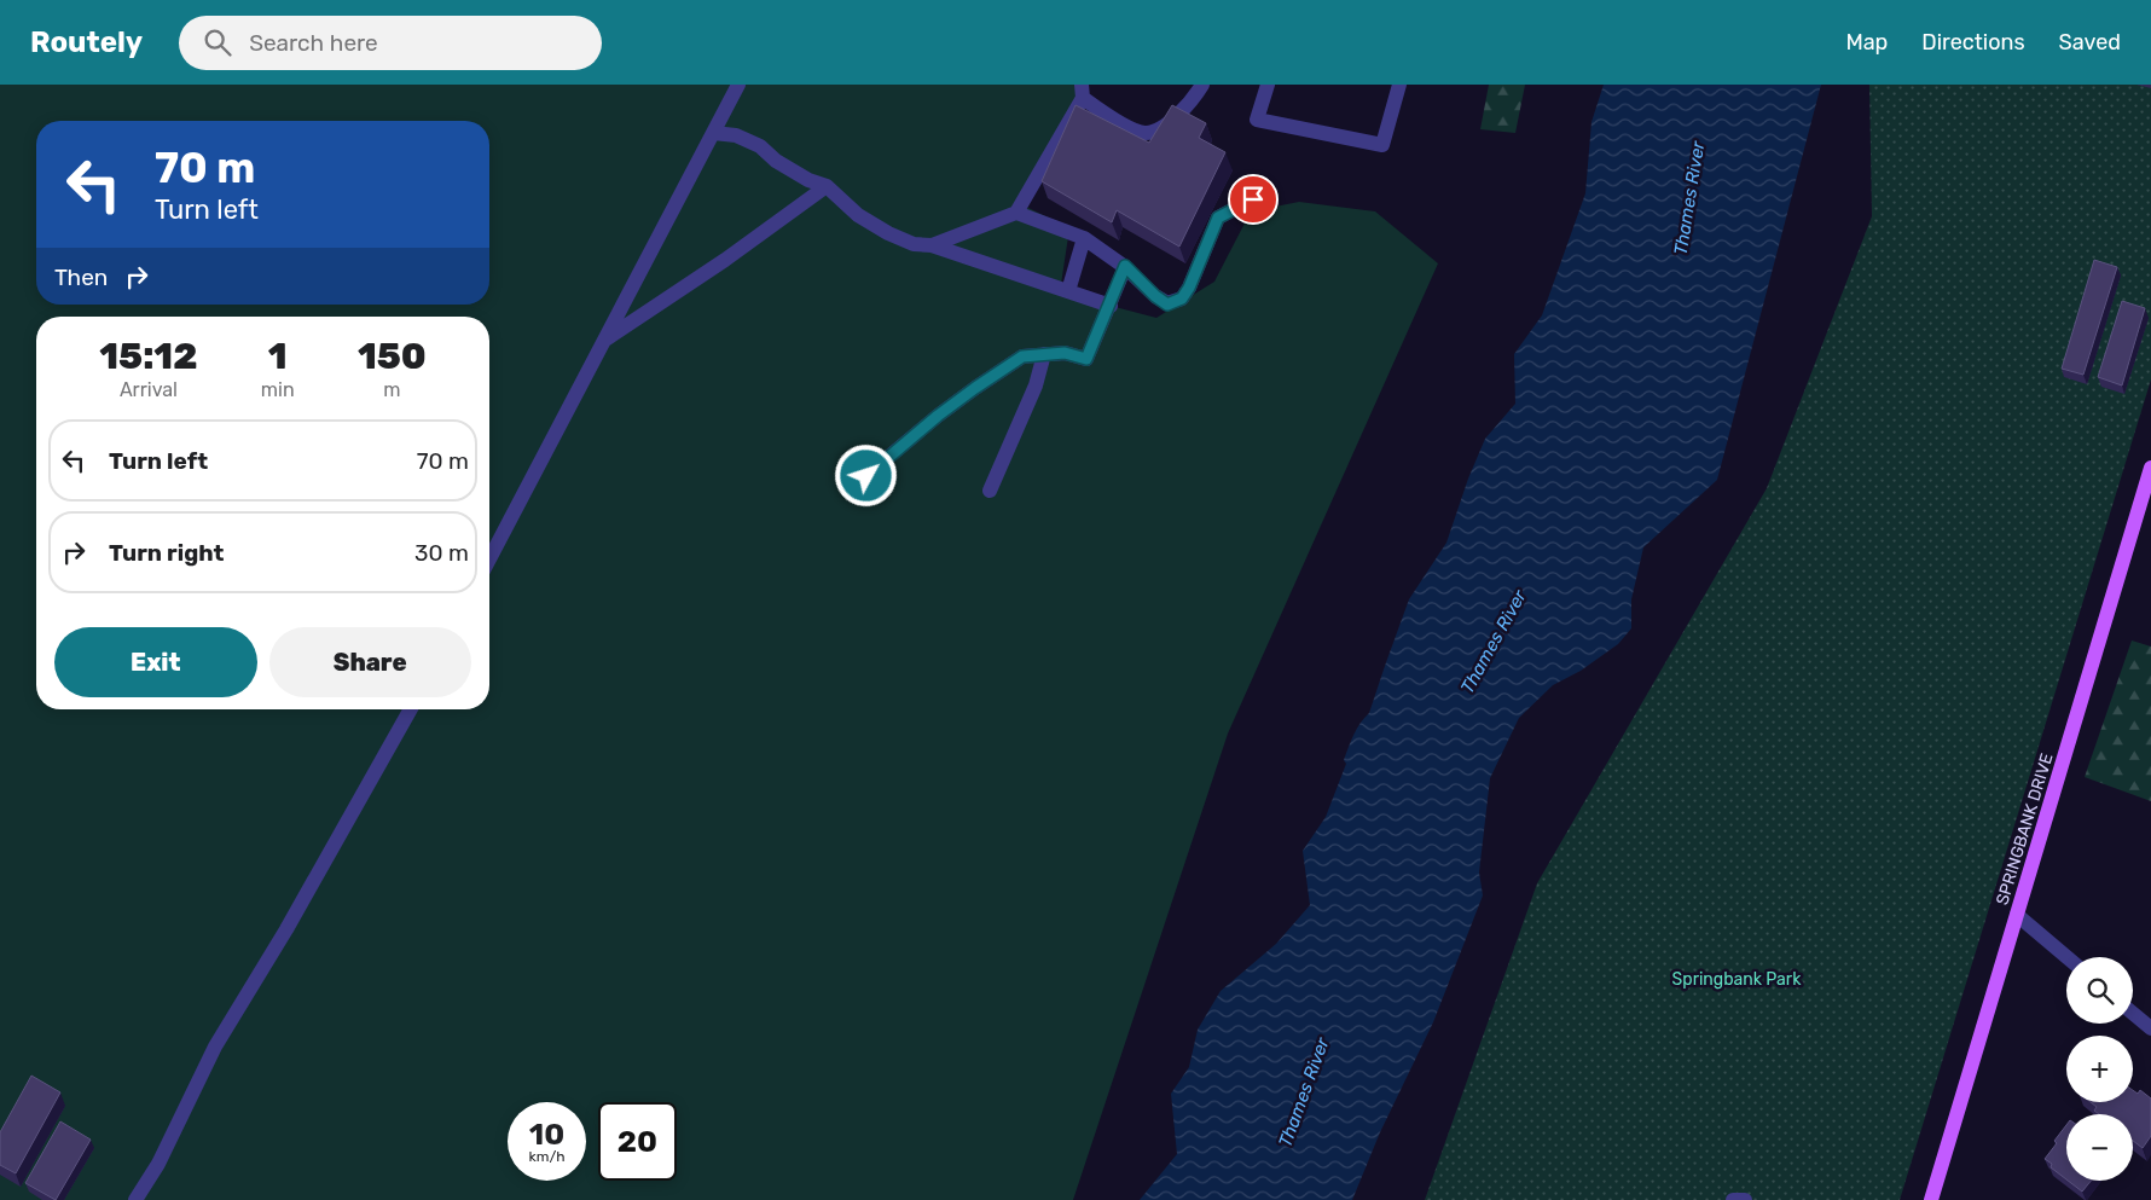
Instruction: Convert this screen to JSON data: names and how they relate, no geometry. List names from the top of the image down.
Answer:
{
  "streets": {
    "main road": ["SPRINGBANK DRIVE"]
  },
  "water": ["Thames River"],
  "parks": ["Springbank Park"],
  "page": {
    "header": "Routely",
    "search": "Search here",
    "nav": ["Map", "Directions", "Saved"],
    "turn": ["70 m", "Turn left"],
    "then": "Then",
    "eta": [
      "15:12",
      "Arrival",
      "1",
      "min",
      "150",
      "m"
    ],
    "list": [
      {
        "name": "Turn left",
        "value": "70 m"
      },
      {
        "name": "Turn right",
        "value": "30 m"
      }
    ],
    "buttons": ["Exit", "Share"],
    "map_buttons": ["+", "−"],
    "speed": "10 km/h",
    "limit": "20"
  }
}
